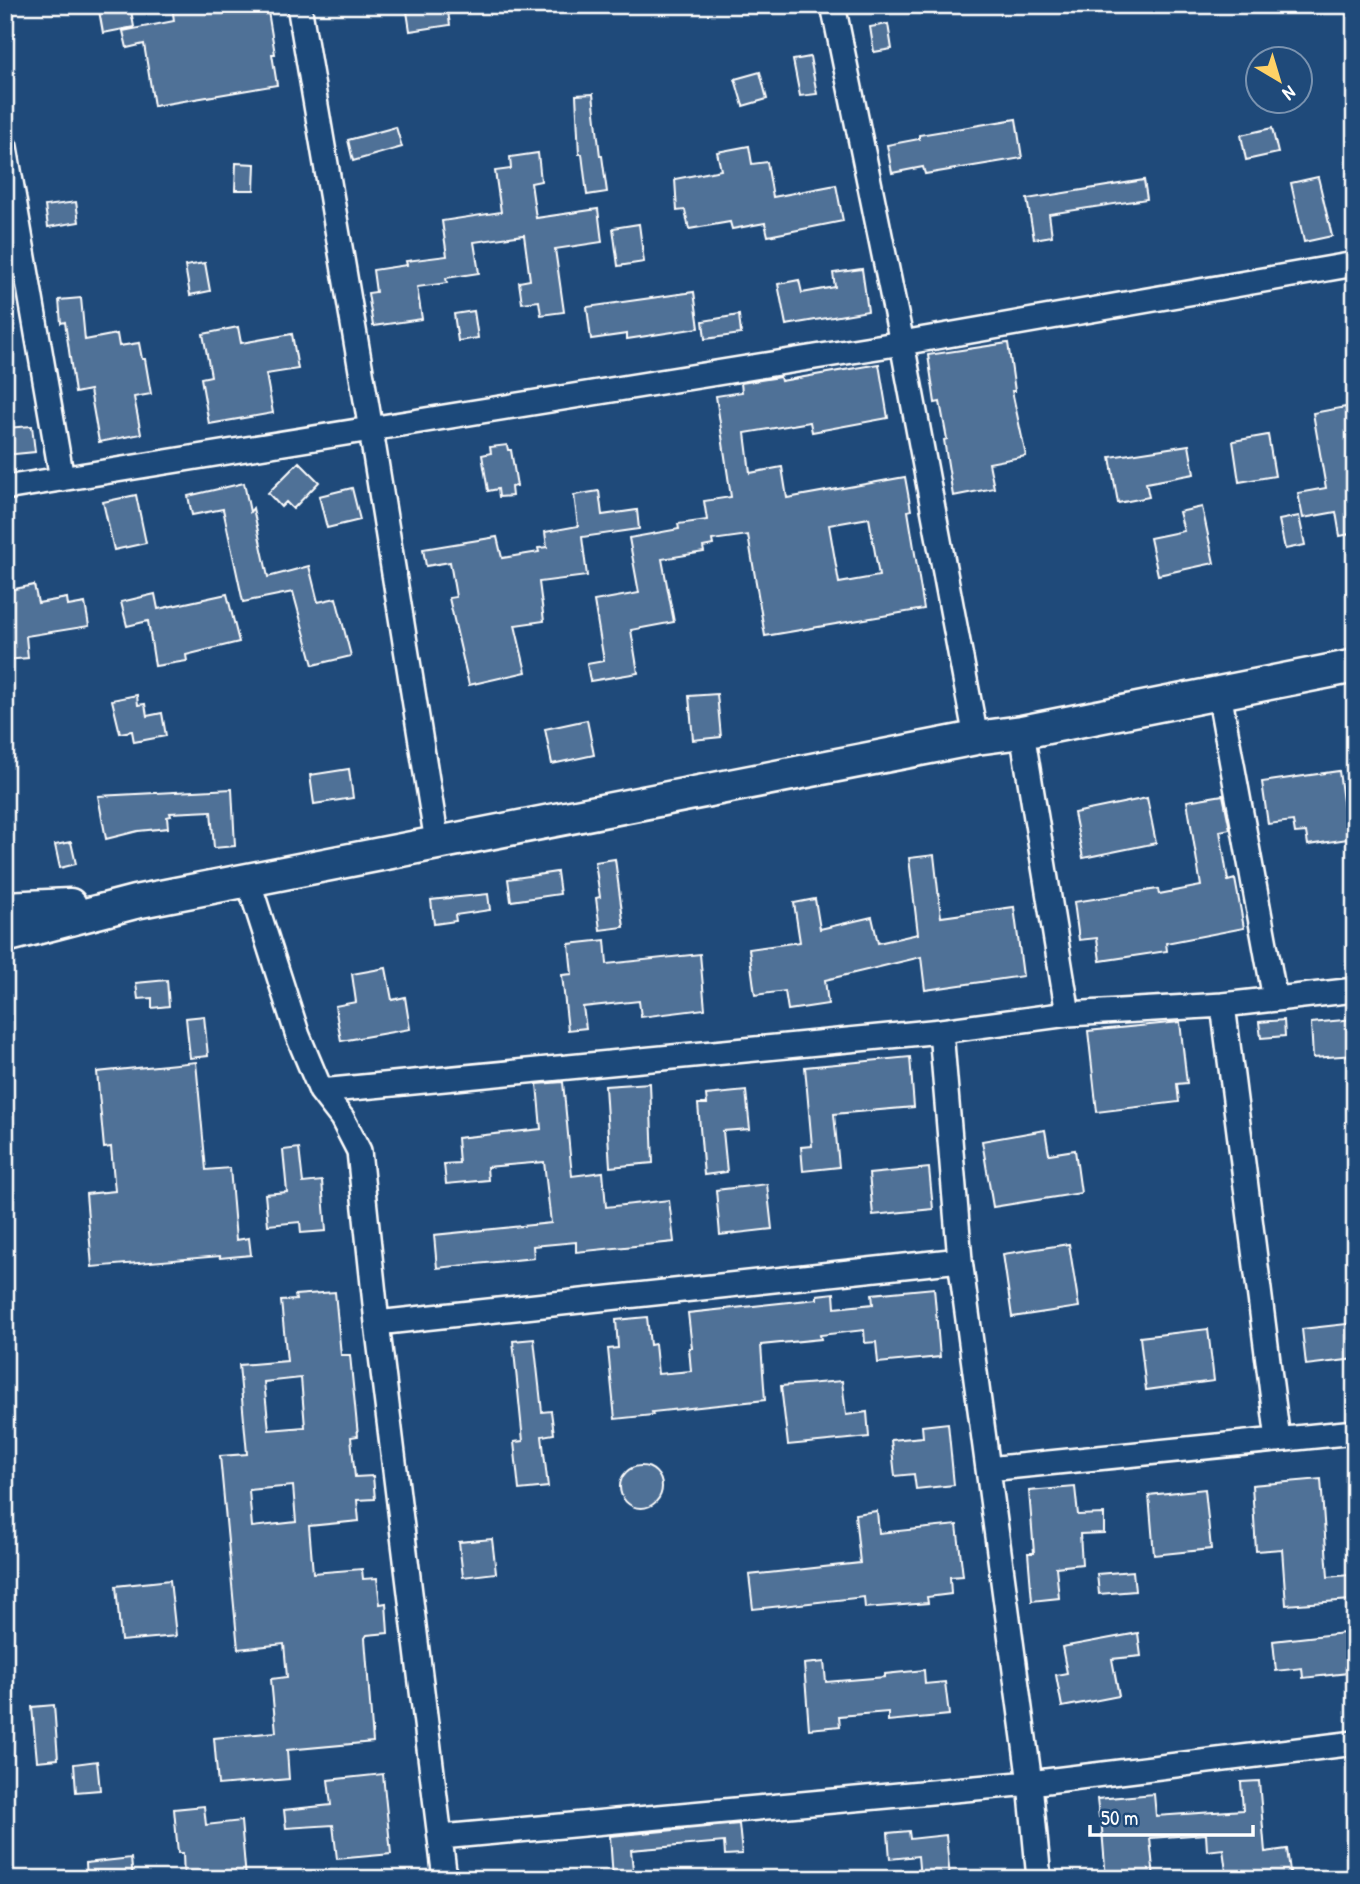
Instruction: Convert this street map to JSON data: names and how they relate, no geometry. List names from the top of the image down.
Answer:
{
  "scale_bar": "50 m",
  "north": "bottom right"
}
